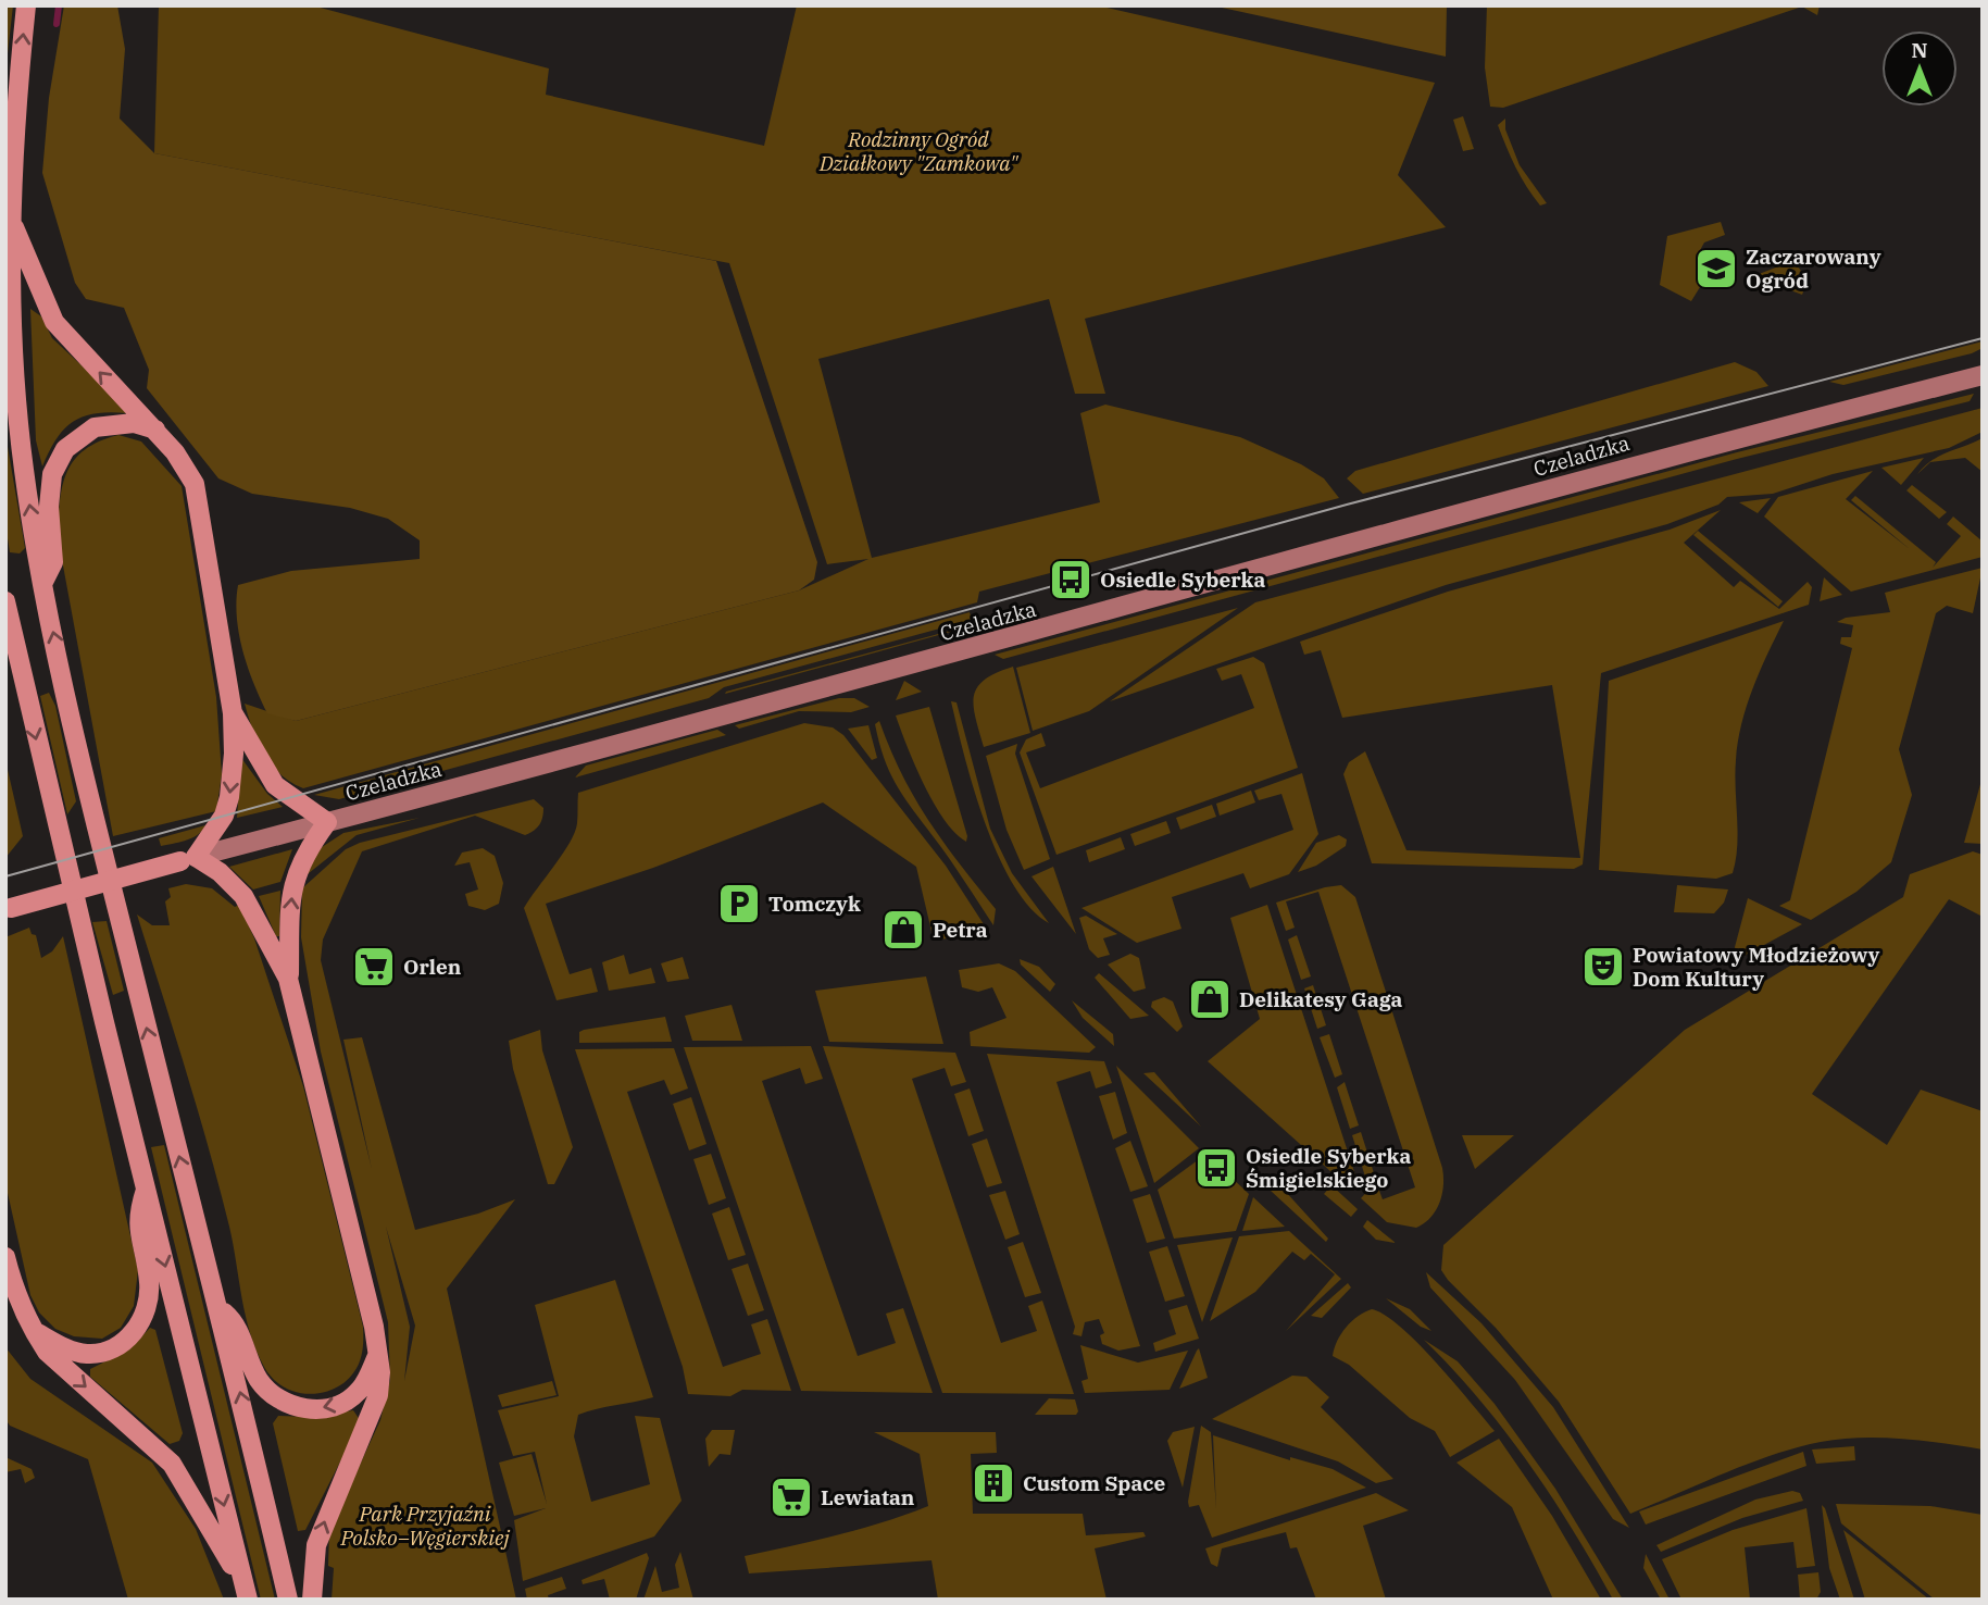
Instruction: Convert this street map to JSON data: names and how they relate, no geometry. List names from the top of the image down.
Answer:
{
  "streets": {
    "main road": ["Czeladzka"]
  },
  "parks": ["Rodzinny Ogród Działkowy \"Zamkowa\"", "Park Przyjaźni Polsko–Węgierskiej"],
  "places": {
    "school or university": ["Zaczarowany Ogród"],
    "bus stop": ["Osiedle Syberka", "Osiedle Syberka Śmigielskiego"],
    "parking": ["Tomczyk"],
    "shop": ["Petra", "Delikatesy Gaga"],
    "supermarket": ["Orlen", "Lewiatan"],
    "theatre": ["Powiatowy Młodzieżowy Dom Kultury"],
    "building": ["Custom Space"]
  },
  "north": "top"
}
